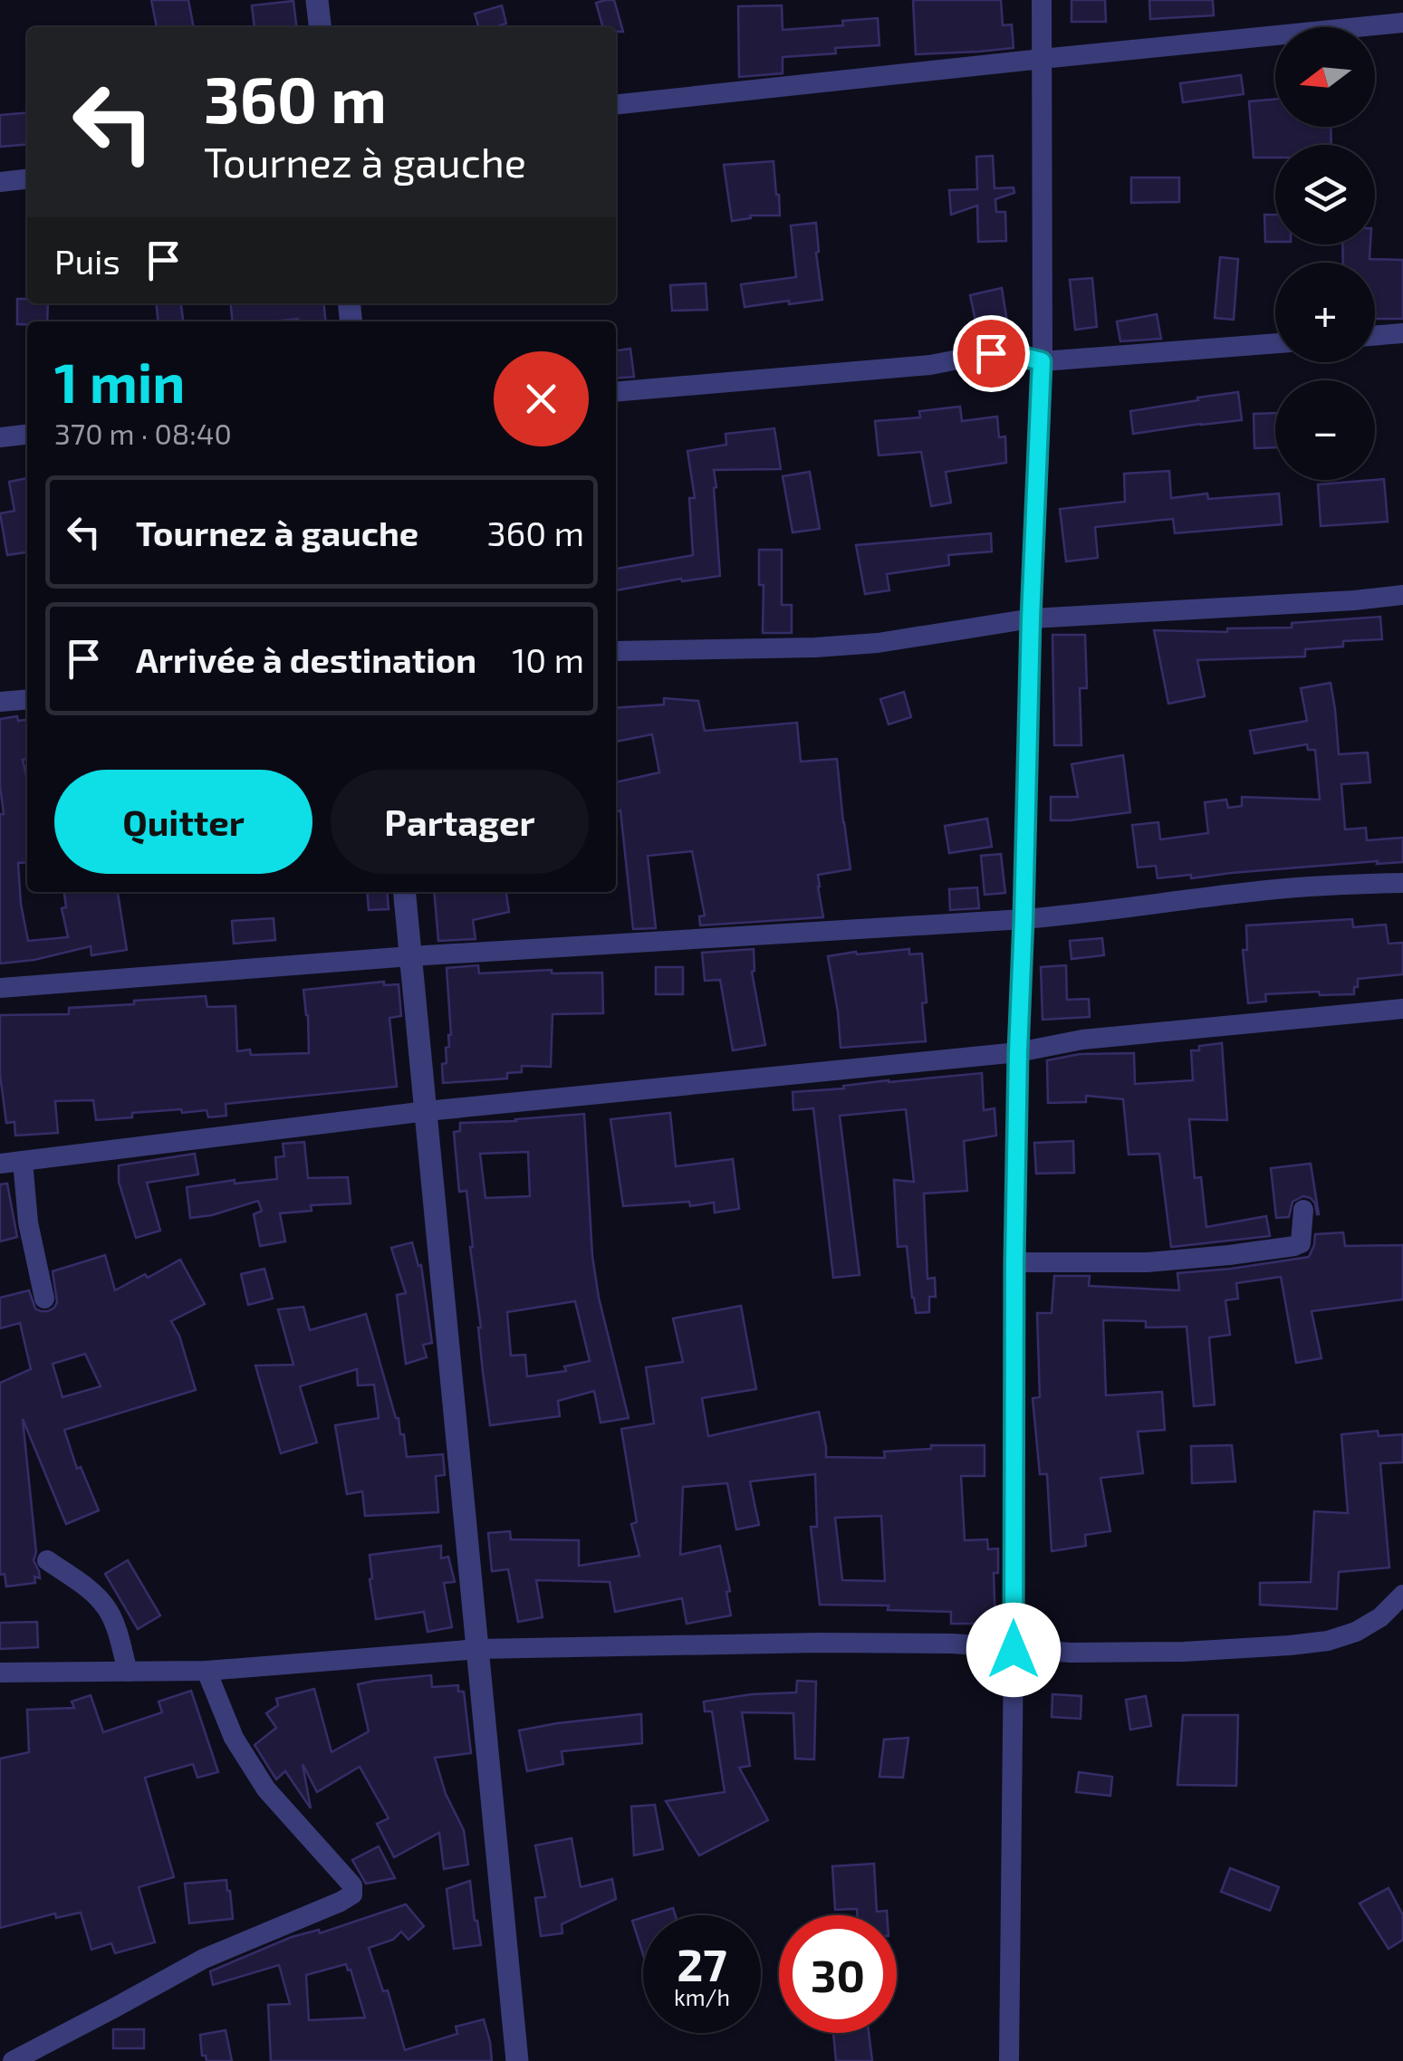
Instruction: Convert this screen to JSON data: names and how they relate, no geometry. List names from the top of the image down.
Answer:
{
  "north": "left",
  "page": {
    "map_buttons": ["+", "−"],
    "turn": ["360 m", "Tournez à gauche"],
    "then": "Puis",
    "heading": ["1 min", "370 m · 08:40"],
    "list": [
      {
        "name": "Tournez à gauche",
        "value": "360 m"
      },
      {
        "name": "Arrivée à destination",
        "value": "10 m"
      }
    ],
    "buttons": ["Quitter", "Partager"],
    "speed": "27 km/h",
    "limit": "30"
  }
}
